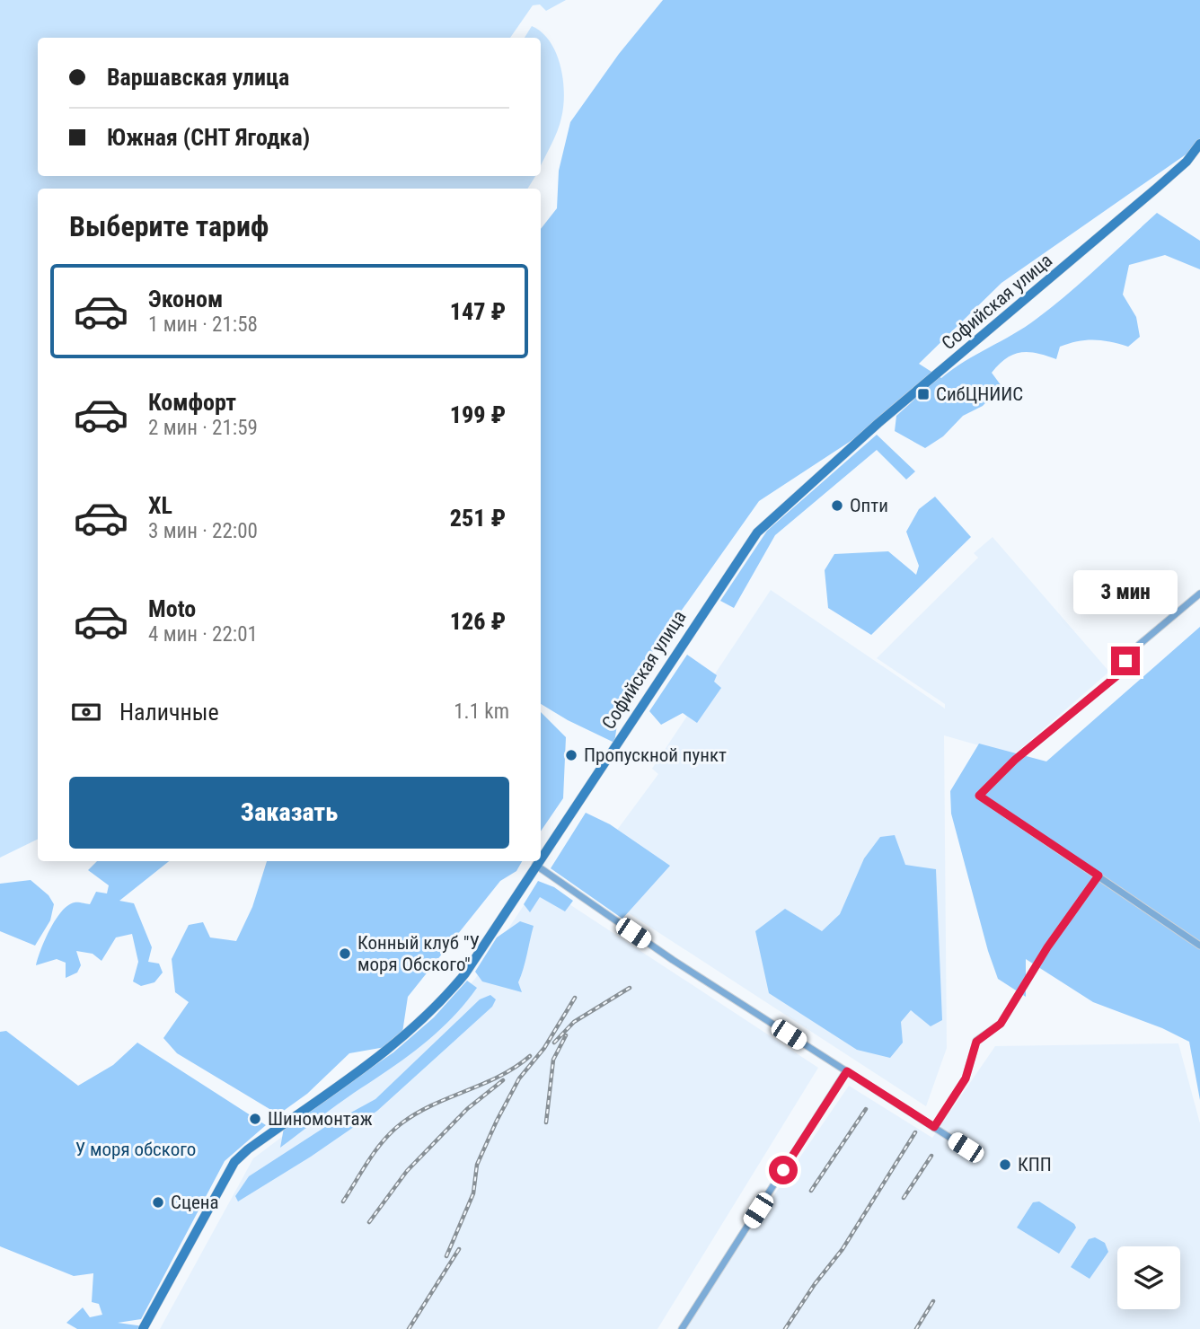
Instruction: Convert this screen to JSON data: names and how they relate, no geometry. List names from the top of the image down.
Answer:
{
  "streets": {
    "main road": ["Софийская улица"]
  },
  "parks": ["У моря обского"],
  "places": {
    "transit": ["СибЦНИИС"],
    "other": [
      "Опти",
      "Пропускной пункт",
      "Конный клуб \"У моря Обского\"",
      "Шиномонтаж",
      "КПП",
      "Сцена"
    ]
  },
  "page": {
    "banner": ["Варшавская улица", "Южная (СНТ Ягодка)"],
    "heading": "Выберите тариф",
    "list": [
      {
        "name": "Эконом",
        "note": "1 мин · 21:58",
        "value": "147 ₽"
      },
      {
        "name": "Комфорт",
        "note": "2 мин · 21:59",
        "value": "199 ₽"
      },
      {
        "name": "XL",
        "note": "3 мин · 22:00",
        "value": "251 ₽"
      },
      {
        "name": "Moto",
        "note": "4 мин · 22:01",
        "value": "126 ₽"
      }
    ],
    "bubble": "3 мин",
    "pay": ["Наличные", "1.1 km"],
    "buttons": "Заказать"
  }
}
